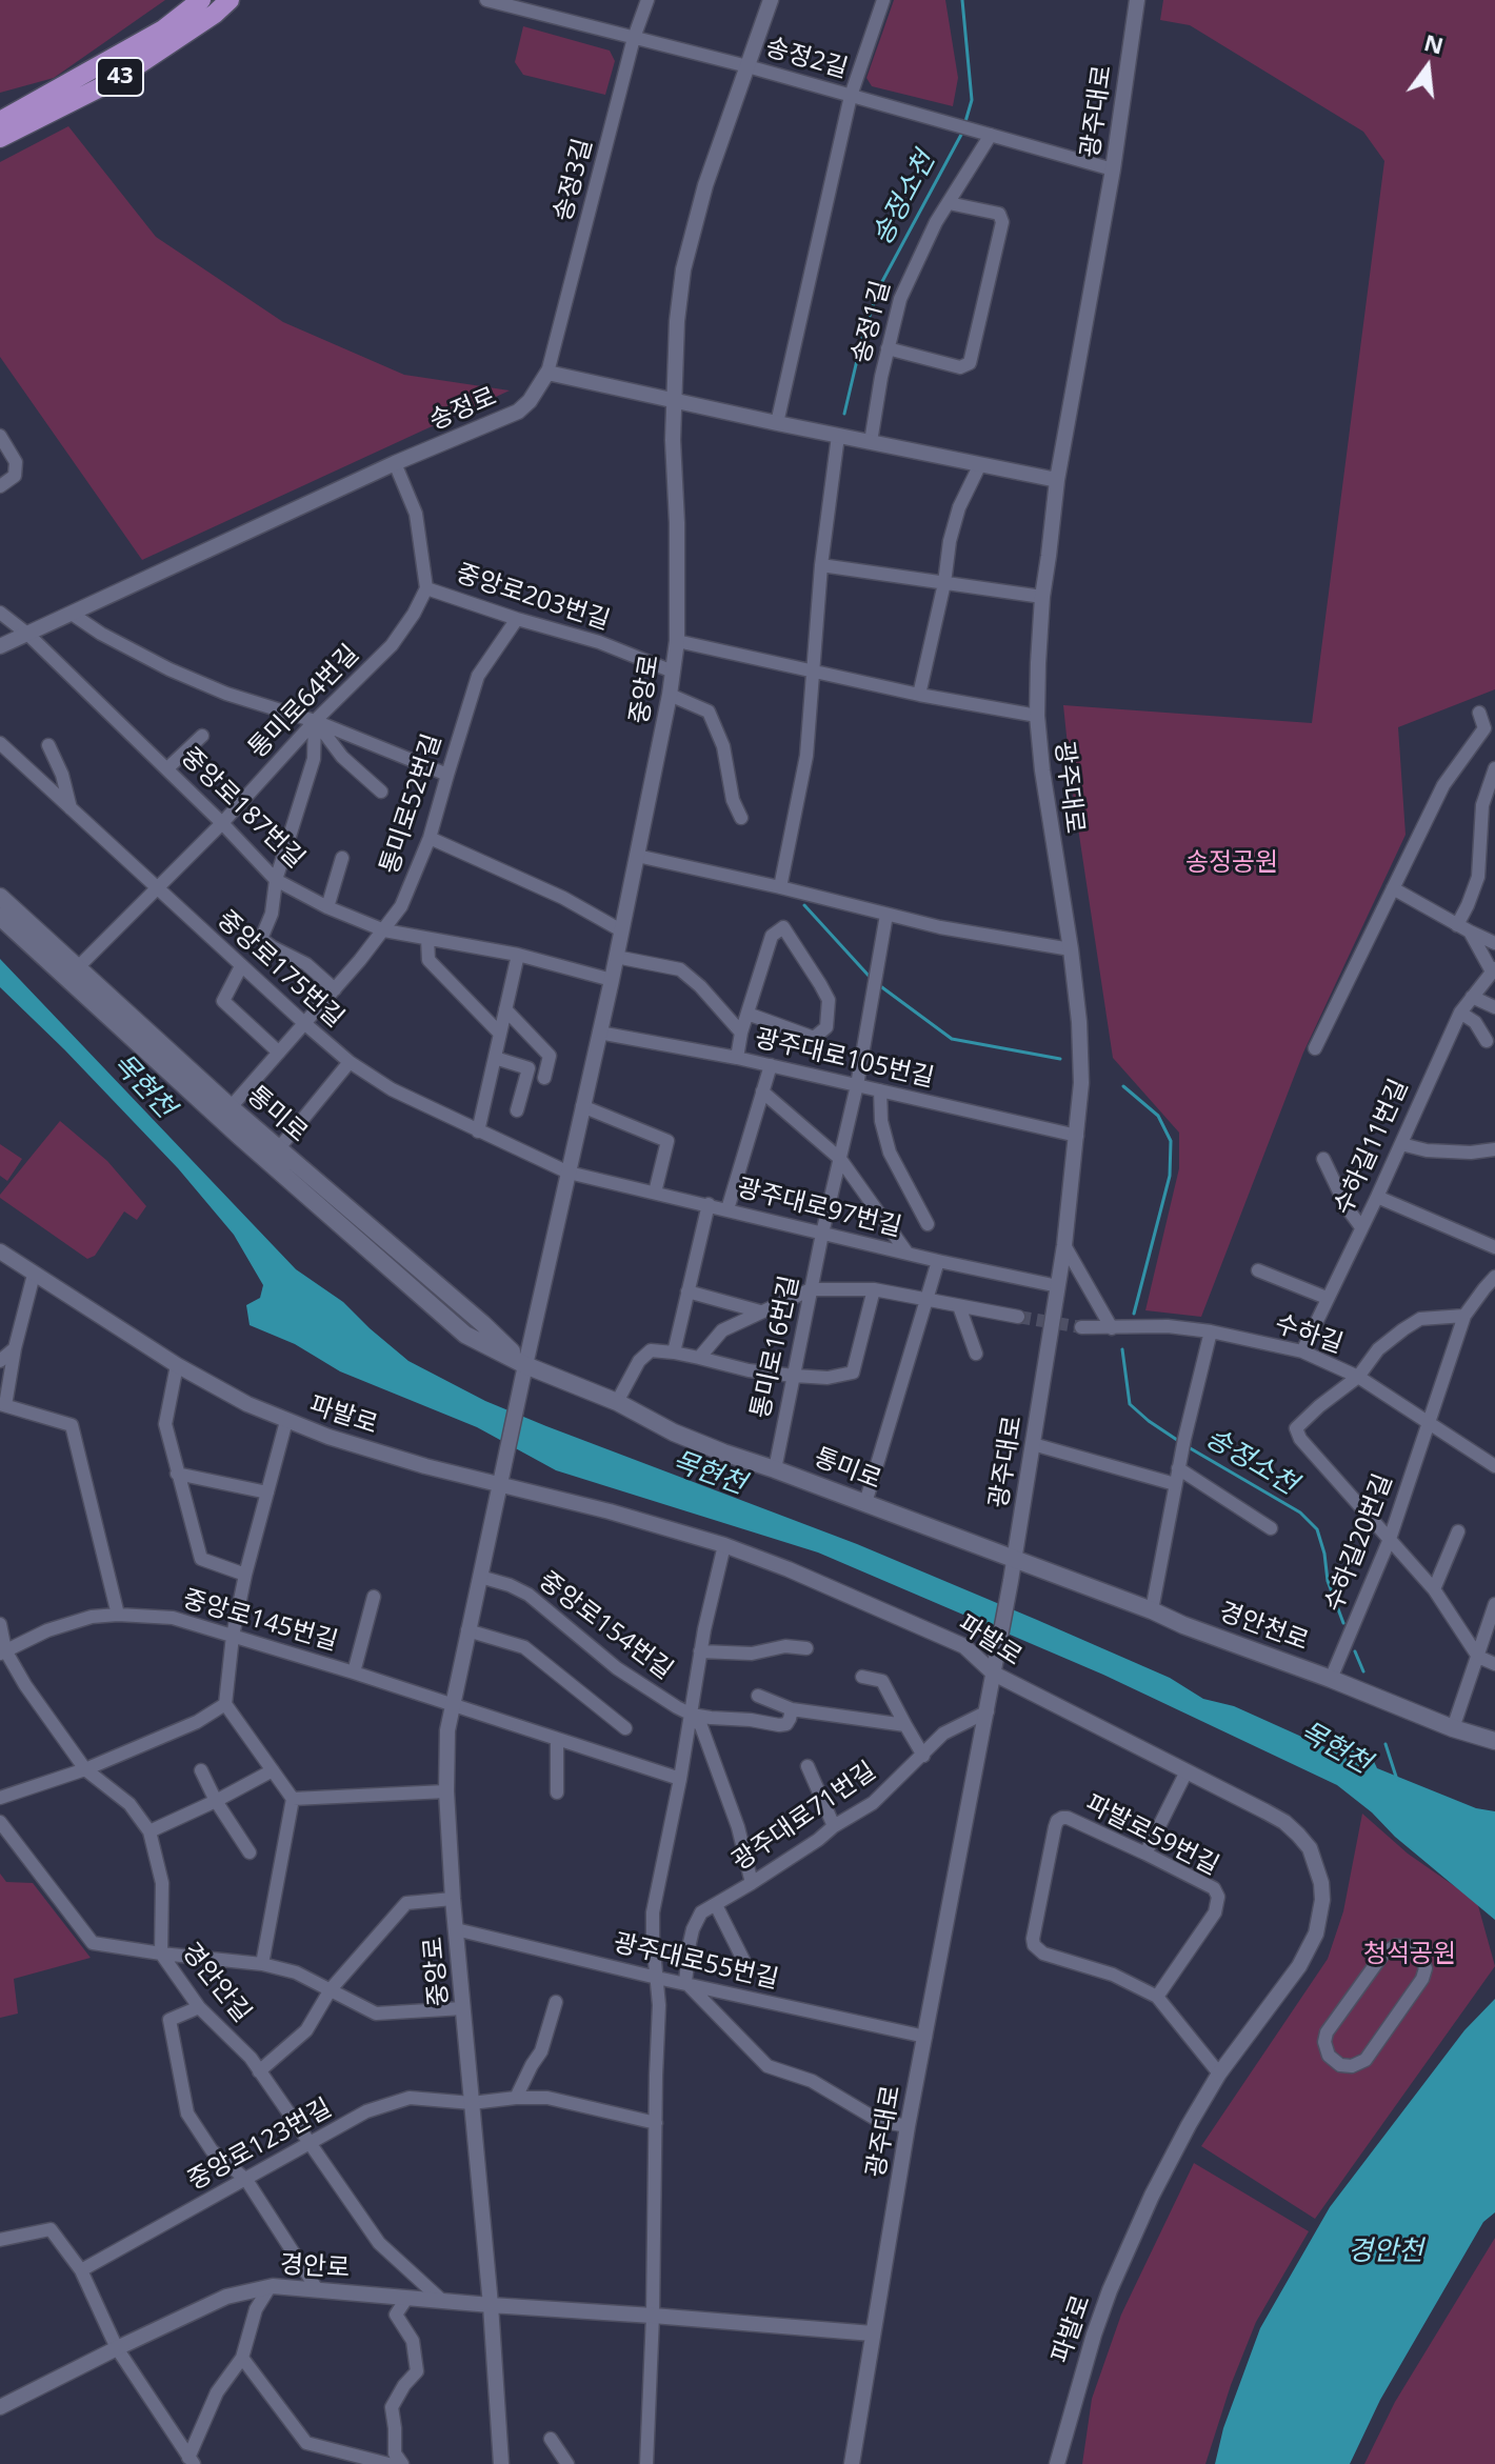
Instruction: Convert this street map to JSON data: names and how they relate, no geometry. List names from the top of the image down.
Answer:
{
  "streets": {
    "main road": ["43", "통미로", "경안천로"],
    "street": [
      "송정2길",
      "광주대로",
      "송정3길",
      "송정1길",
      "송정로",
      "중앙로203번길",
      "중앙로",
      "통미로64번길",
      "통미로52번길",
      "중앙로187번길",
      "중앙로175번길",
      "광주대로105번길",
      "수하길11번길",
      "광주대로97번길",
      "수하길",
      "통미로16번길",
      "파발로",
      "수하길20번길",
      "중앙로145번길",
      "중앙로154번길",
      "광주대로71번길",
      "파발로59번길",
      "광주대로55번길",
      "경안안길",
      "중앙로123번길",
      "경안로"
    ]
  },
  "crossings": [
    ["송정2길", "광주대로"],
    ["송정2길", "송정3길"],
    ["송정2길", "송정1길"],
    ["송정2길", "중앙로"],
    ["광주대로", "광주대로105번길"],
    ["광주대로", "통미로"],
    ["광주대로", "광주대로97번길"],
    ["광주대로", "파발로"],
    ["광주대로", "경안천로"],
    ["광주대로", "광주대로71번길"],
    ["광주대로", "광주대로55번길"],
    ["광주대로", "경안로"],
    ["송정3길", "송정로"],
    ["송정로", "중앙로187번길"],
    ["중앙로203번길", "중앙로"],
    ["중앙로203번길", "통미로64번길"],
    ["중앙로203번길", "통미로52번길"],
    ["중앙로", "중앙로187번길"],
    ["중앙로", "중앙로175번길"],
    ["중앙로", "광주대로105번길"],
    ["중앙로", "통미로"],
    ["중앙로", "광주대로97번길"],
    ["중앙로", "파발로"],
    ["중앙로", "중앙로145번길"],
    ["중앙로", "중앙로154번길"],
    ["중앙로", "광주대로55번길"],
    ["중앙로", "중앙로123번길"],
    ["중앙로", "경안로"],
    ["통미로64번길", "중앙로187번길"],
    ["통미로64번길", "중앙로175번길"],
    ["통미로64번길", "통미로"],
    ["통미로52번길", "중앙로187번길"],
    ["통미로52번길", "중앙로175번길"],
    ["통미로52번길", "통미로"],
    ["중앙로175번길", "광주대로97번길"],
    ["광주대로105번길", "통미로16번길"],
    ["통미로", "통미로16번길"],
    ["통미로", "경안천로"],
    ["수하길11번길", "수하길"],
    ["광주대로97번길", "통미로16번길"],
    ["수하길", "수하길20번길"],
    ["파발로", "파발로59번길"],
    ["수하길20번길", "경안천로"],
    ["중앙로145번길", "경안안길"],
    ["광주대로71번길", "광주대로55번길"],
    ["경안안길", "중앙로123번길"],
    ["경안안길", "경안로"]
  ],
  "water": ["송정소천", "목현천", "경안천"],
  "parks": ["송정공원", "청석공원"],
  "north": "top"
}
